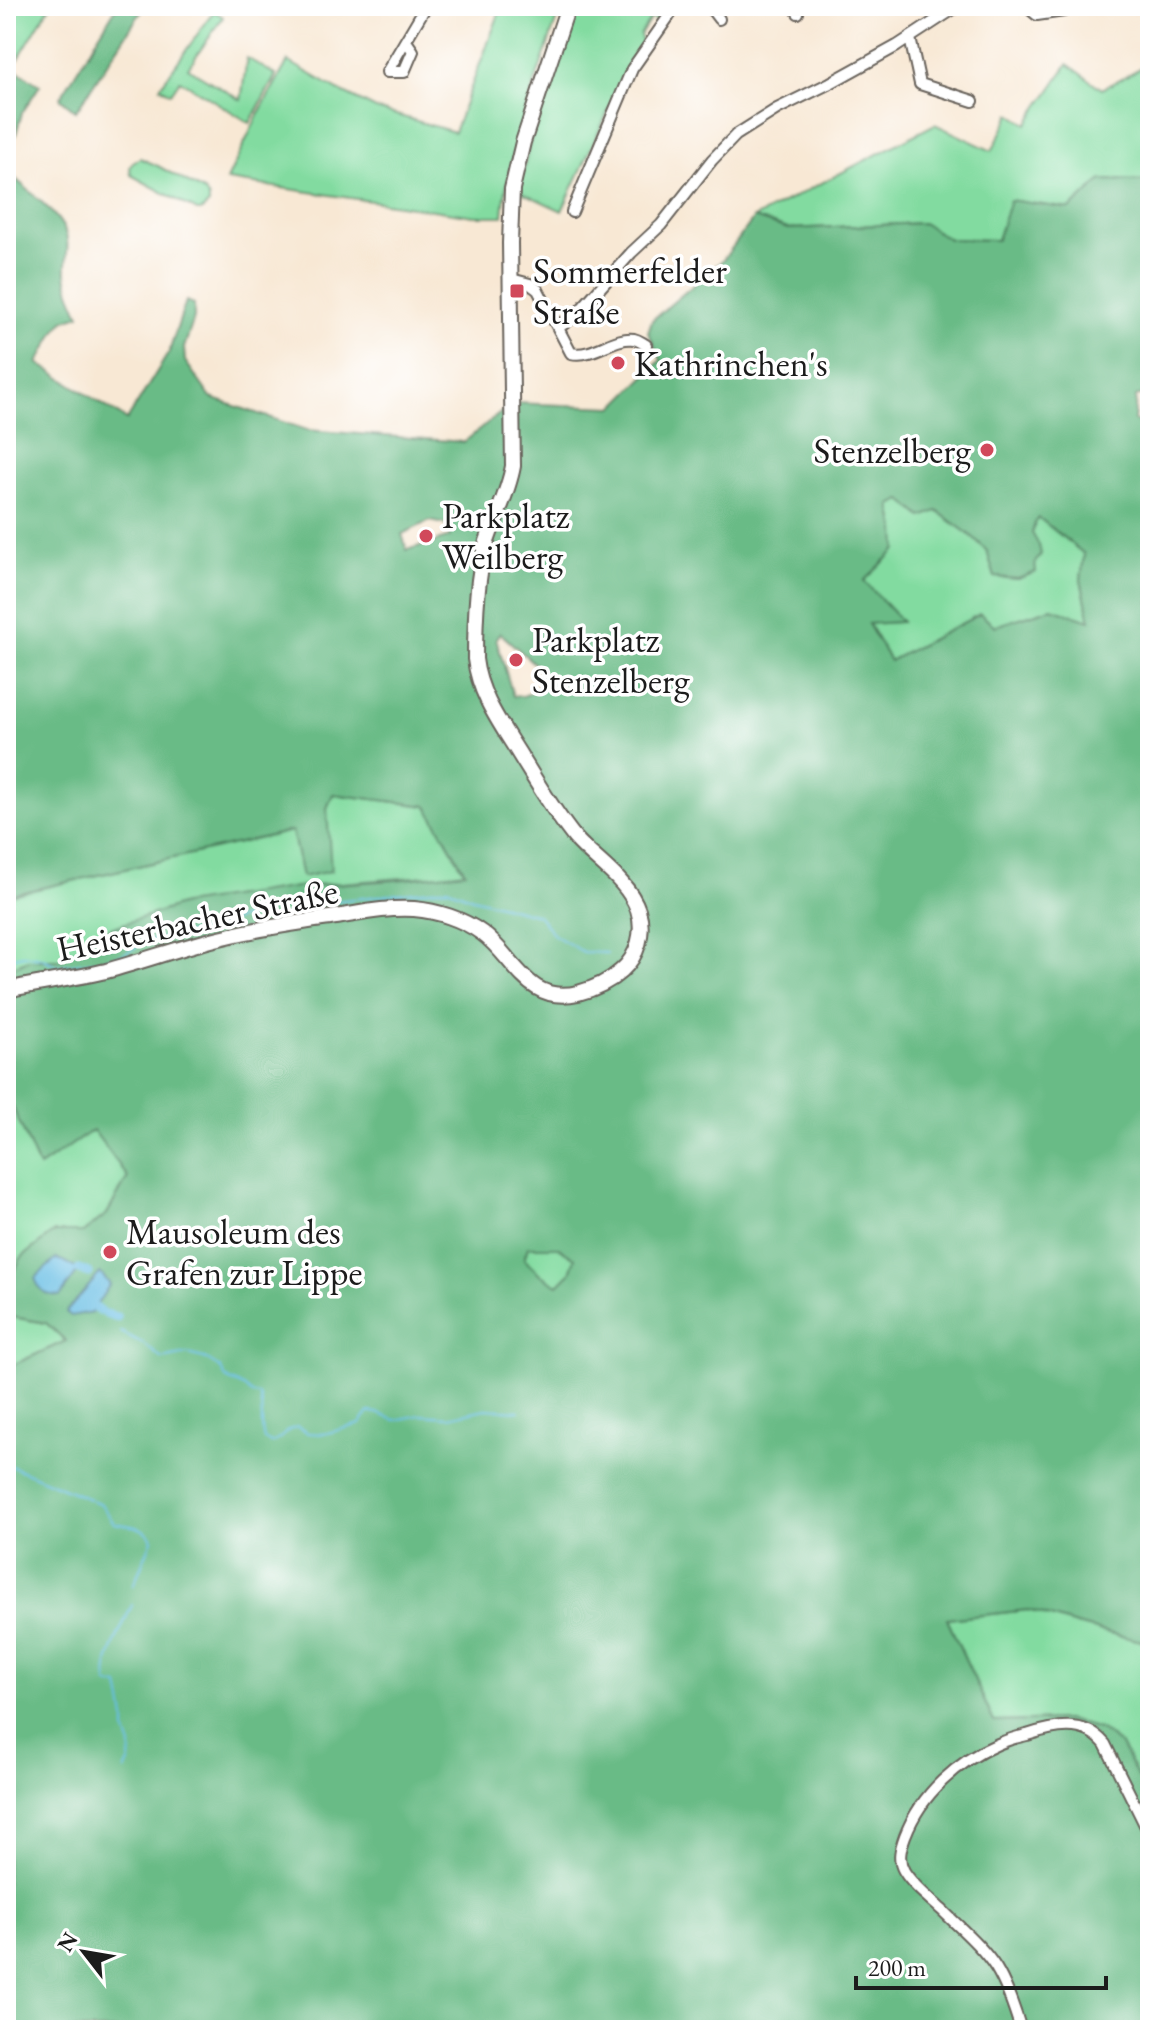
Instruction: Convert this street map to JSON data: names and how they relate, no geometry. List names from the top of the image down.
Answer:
{
  "streets": {
    "main road": ["Heisterbacher Straße"]
  },
  "places": {
    "transit": ["Sommerfelder Straße"],
    "other": [
      "Kathrinchen's",
      "Stenzelberg",
      "Parkplatz Weilberg",
      "Parkplatz Stenzelberg",
      "Mausoleum des Grafen zur Lippe"
    ]
  },
  "scale_bar": "200 m",
  "north": "top left"
}
